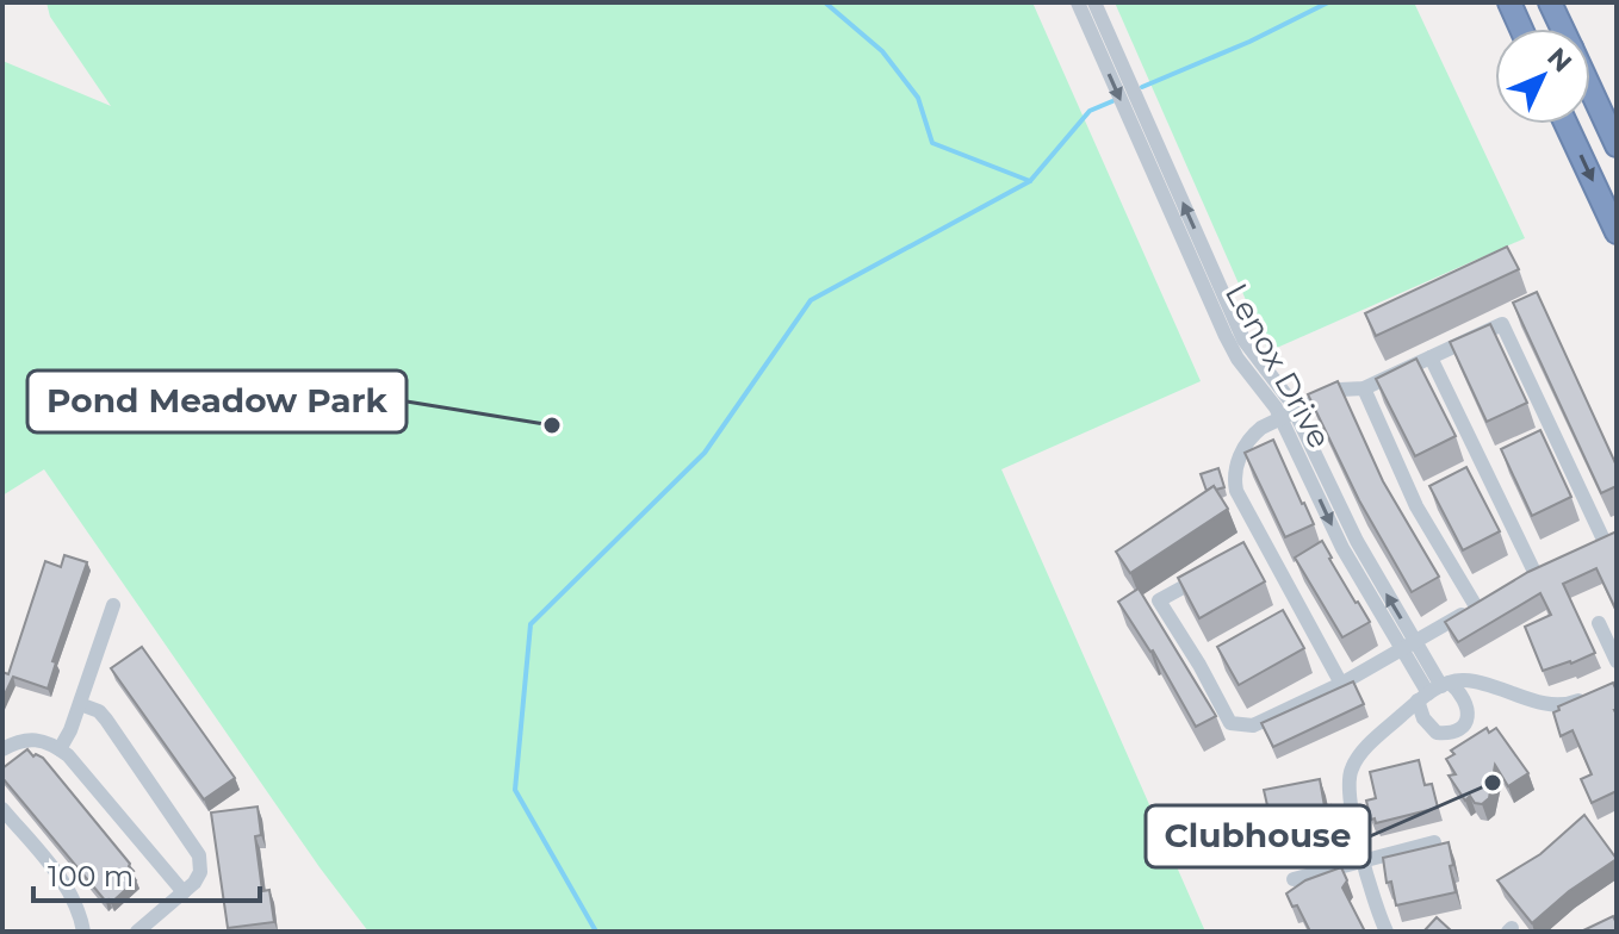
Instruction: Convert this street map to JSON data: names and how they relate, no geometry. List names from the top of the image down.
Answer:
{
  "streets": {
    "street": ["Lenox Drive"]
  },
  "places": ["Pond Meadow Park", "Clubhouse"],
  "scale_bar": "100 m",
  "north": "top right"
}
